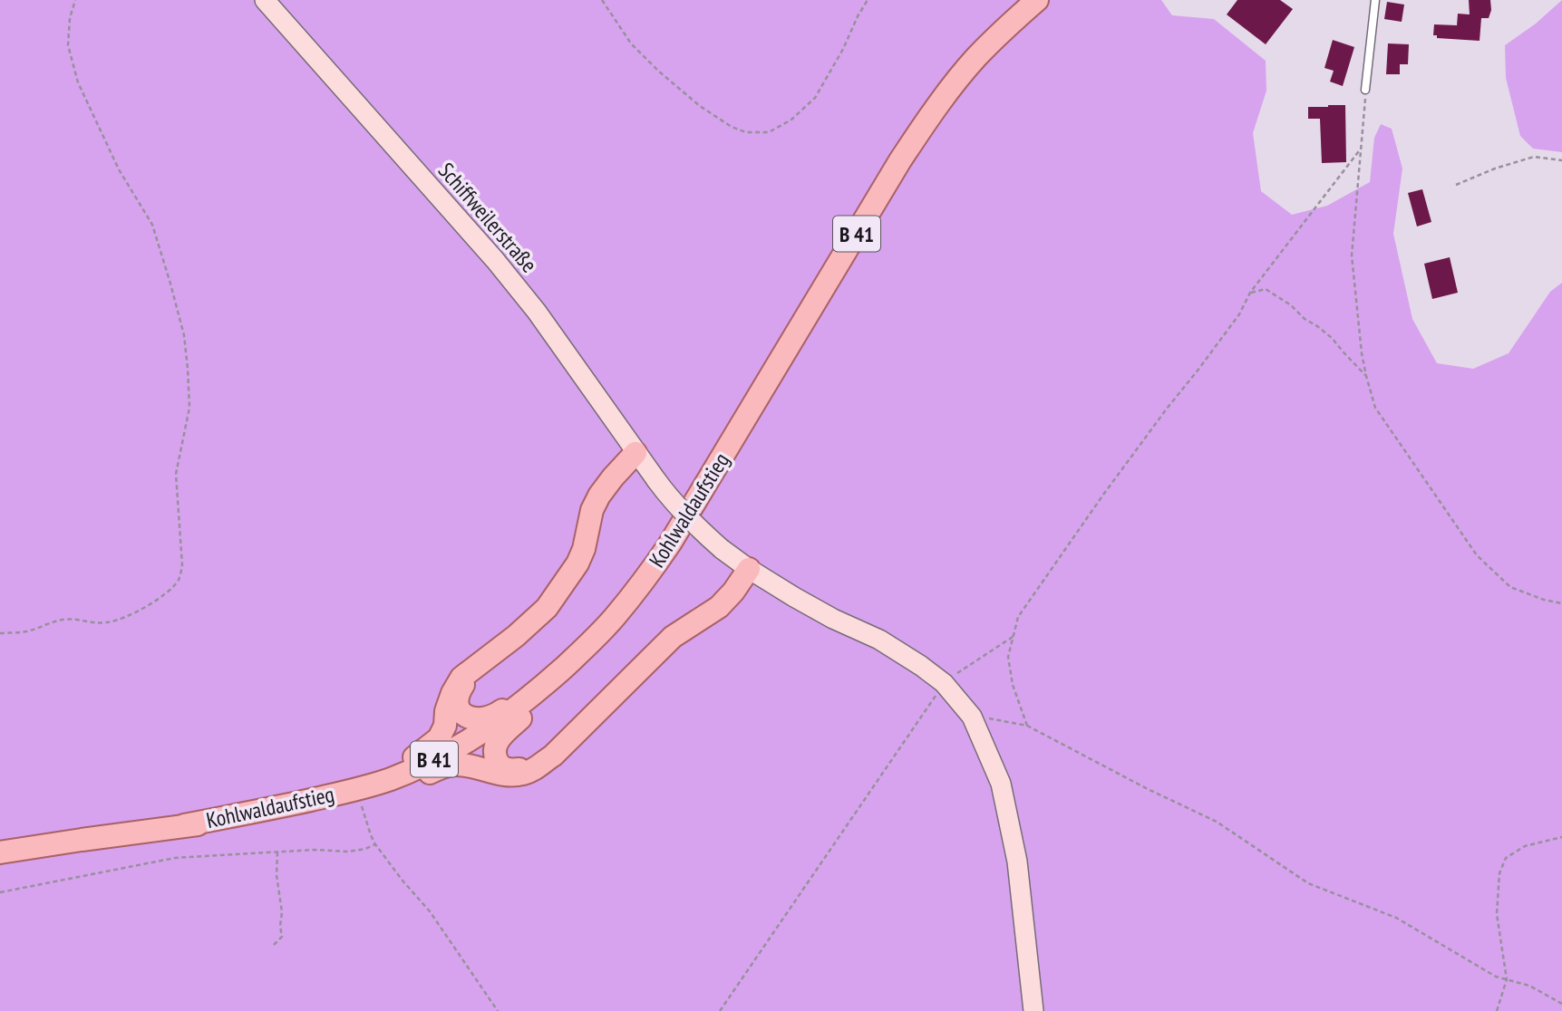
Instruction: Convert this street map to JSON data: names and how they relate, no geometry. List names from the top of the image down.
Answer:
{
  "streets": {
    "main road": ["B 41", "Kohlwaldaufstieg"],
    "street": ["Schiffweilerstraße"]
  },
  "crossings": [
    ["B 41", "Kohlwaldaufstieg"]
  ]
}
